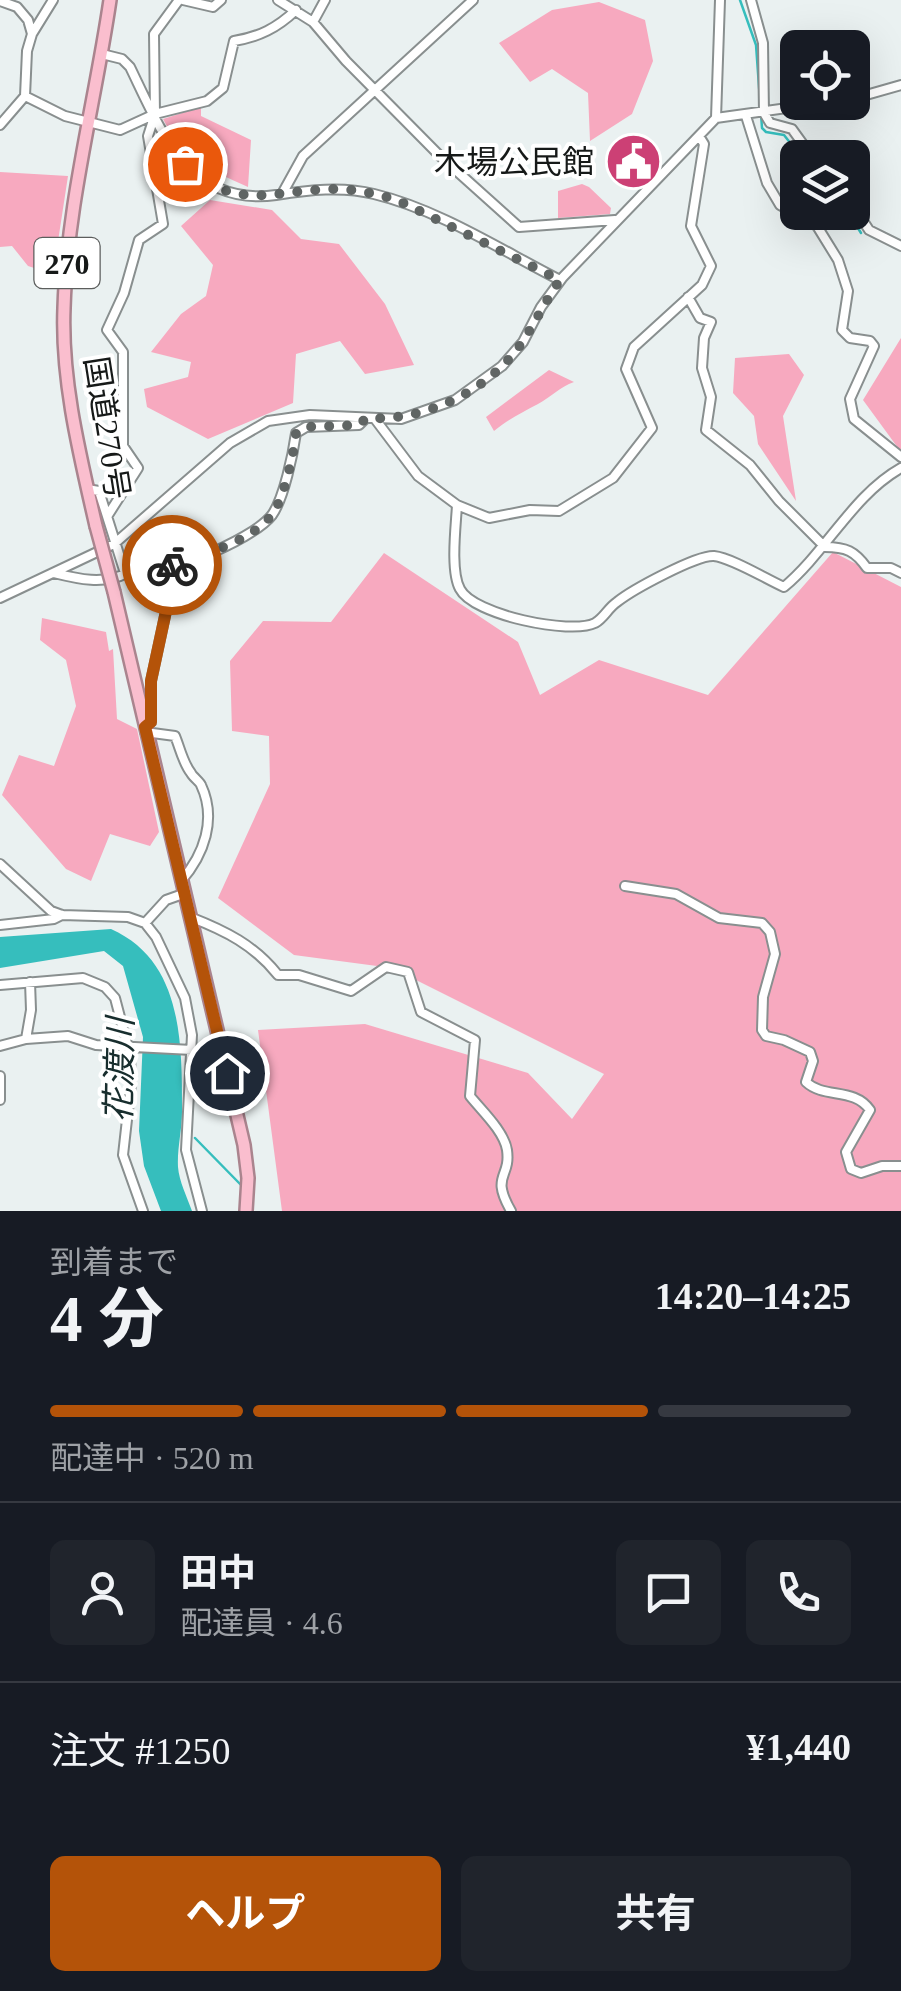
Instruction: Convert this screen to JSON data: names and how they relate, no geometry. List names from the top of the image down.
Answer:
{
  "streets": {
    "highway": ["270", "国道270号"]
  },
  "water": ["花渡川"],
  "places": {
    "public building": ["木場公民館"]
  },
  "page": {
    "heading": ["4 分", "到着まで", "14:20–14:25"],
    "panel": [
      "田中",
      "配達員 · 4.6",
      "注文 #1250",
      "¥1,440"
    ],
    "bar": "配達中 · 520 m",
    "buttons": ["ヘルプ", "共有"]
  }
}
